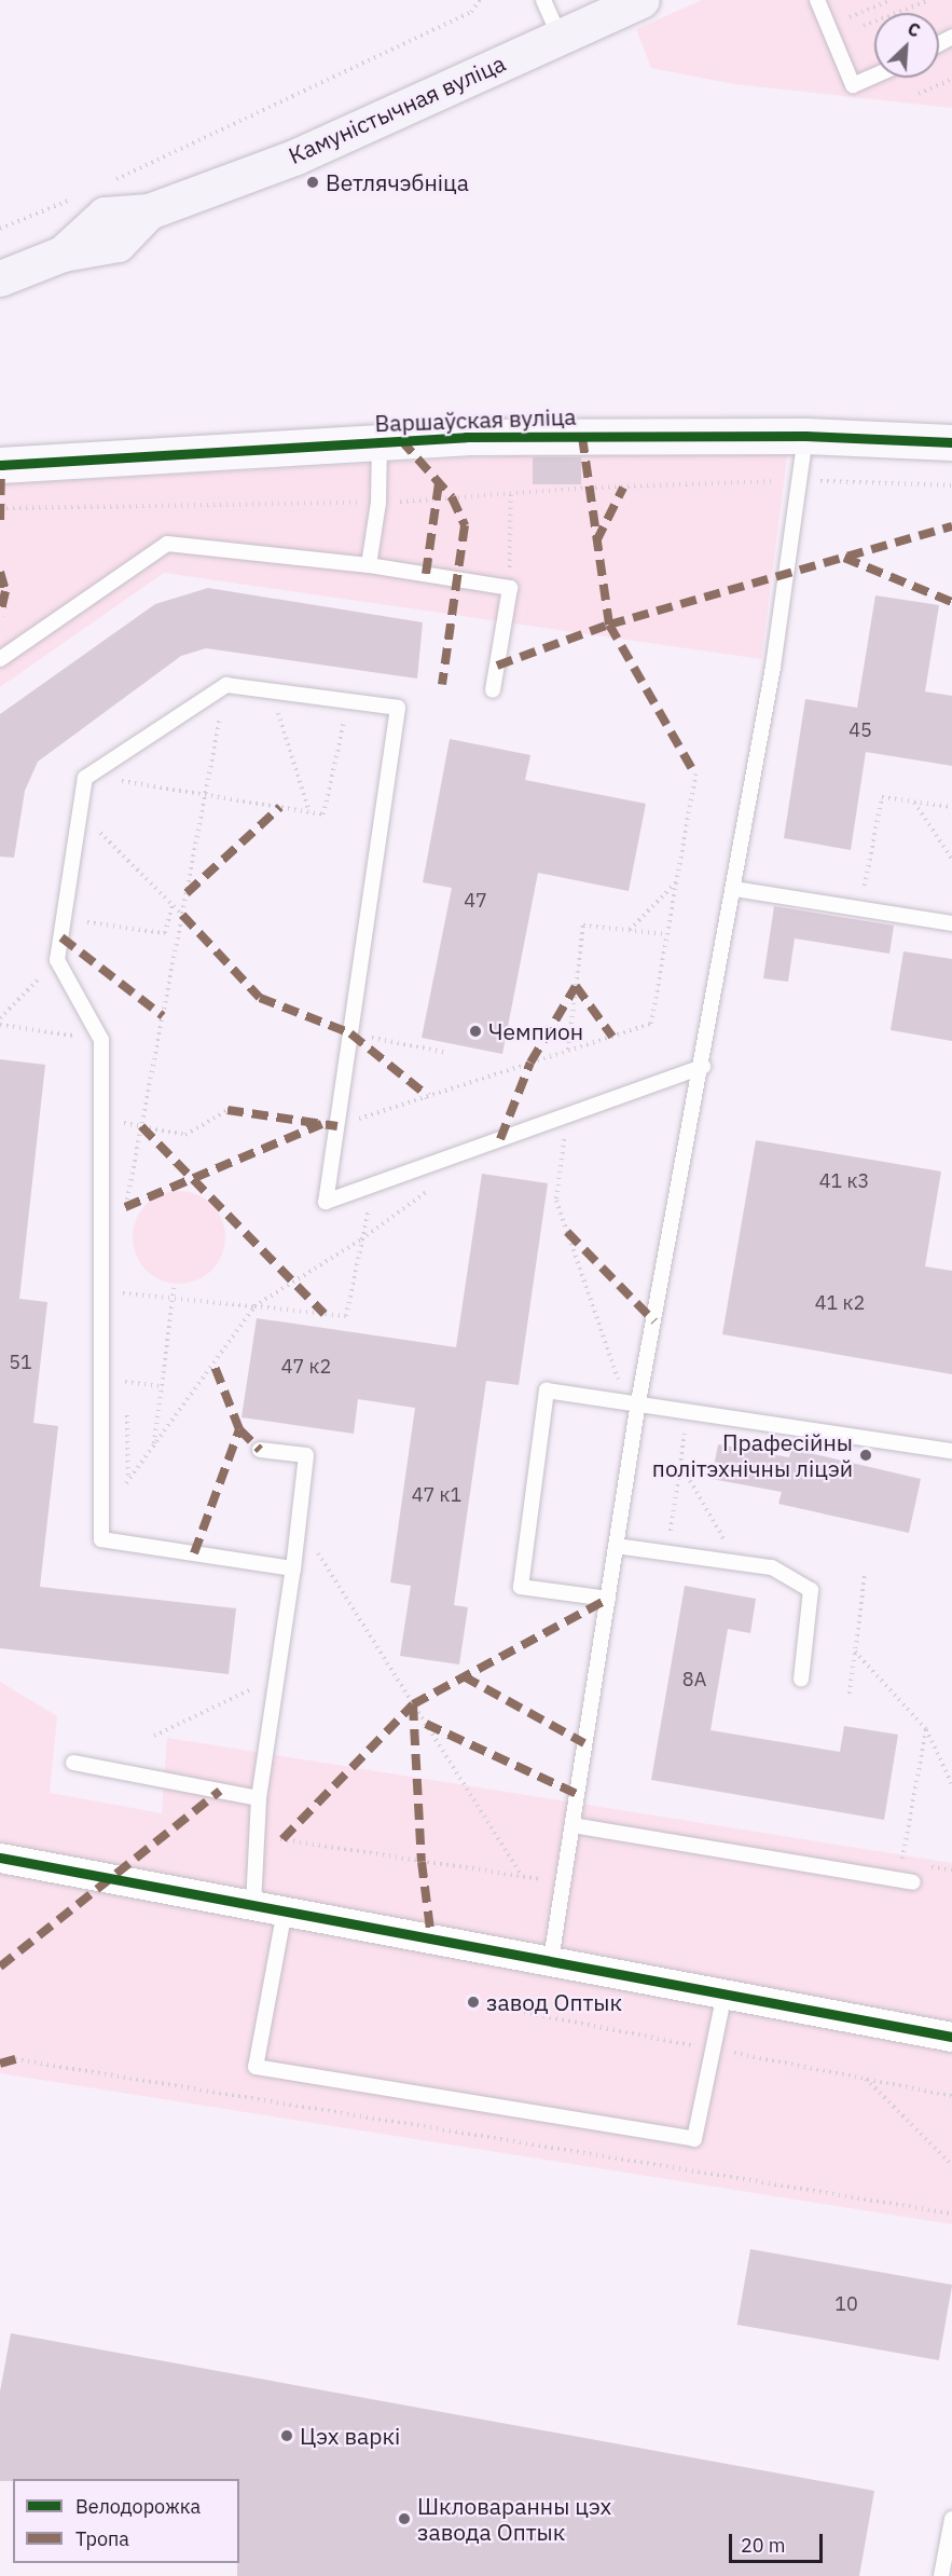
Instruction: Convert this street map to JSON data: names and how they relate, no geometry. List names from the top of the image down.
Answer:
{
  "streets": {
    "main road": ["Камуністычная вуліца"],
    "street": ["Варшаўская вуліца"]
  },
  "places": [
    "Ветлячэбніца",
    "Чемпион",
    "Прафесійны політэхнічны ліцэй",
    "завод Оптык",
    "Цэх варкі",
    "Шкловаранны цэх завода Оптык"
  ],
  "house_numbers": [
    "45",
    "47",
    "41 к3",
    "41 к2",
    "51",
    "47 к2",
    "47 к1",
    "8А",
    "10"
  ],
  "legend": ["Велодорожка", "Тропа"],
  "scale_bar": "20 m",
  "north": "top right"
}
